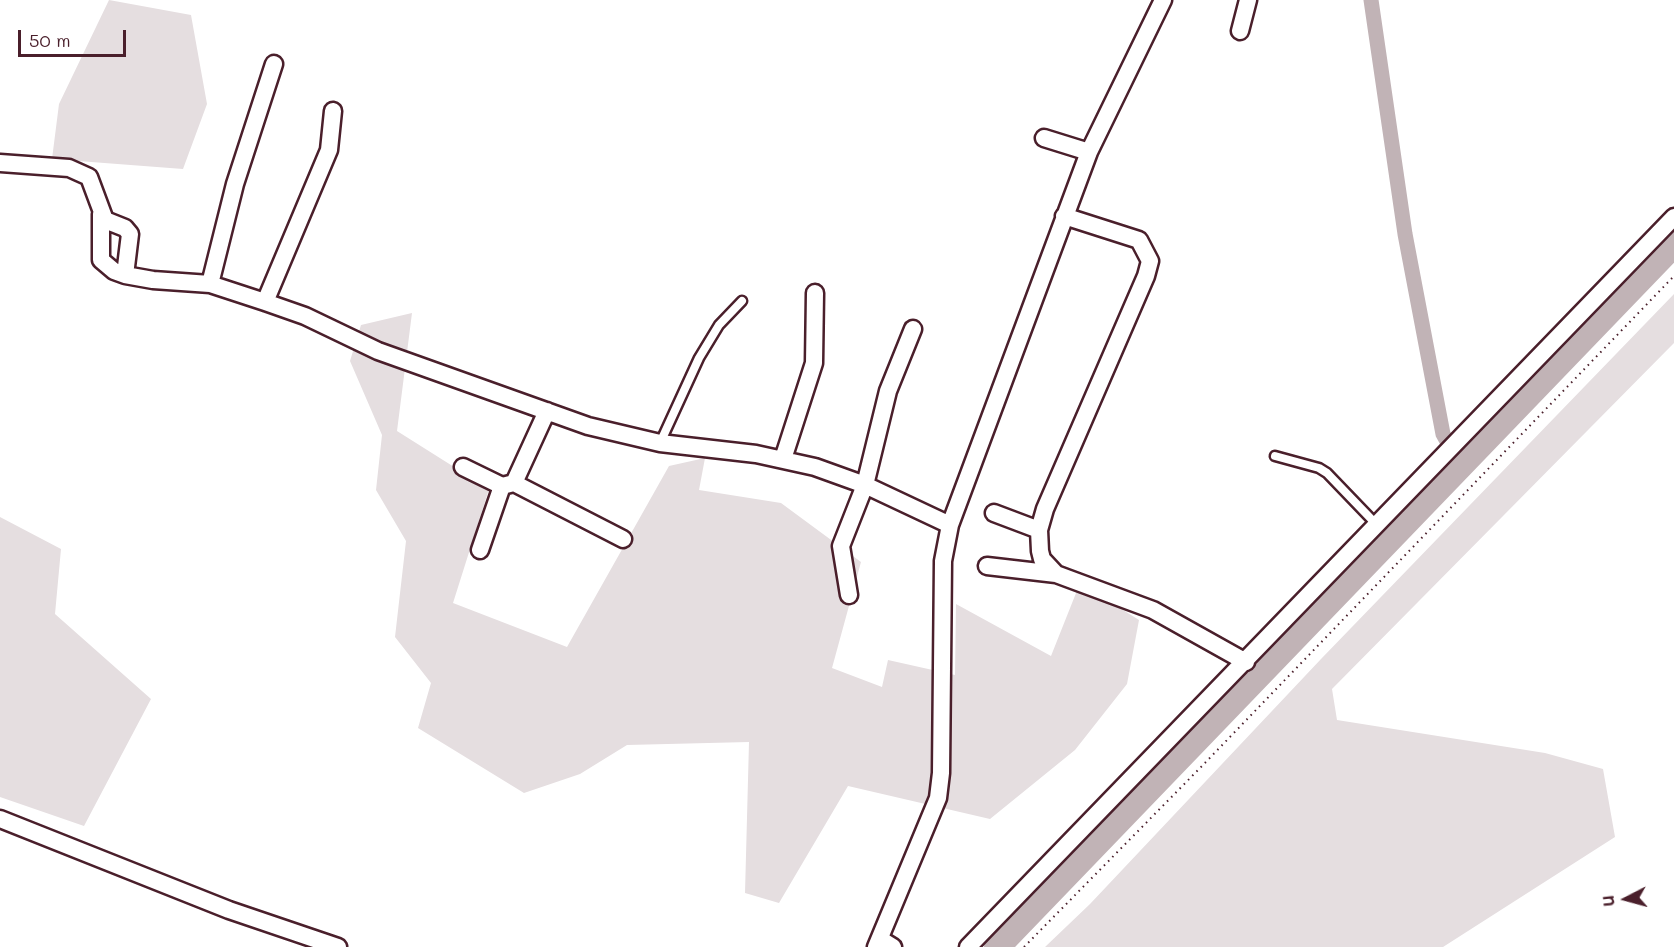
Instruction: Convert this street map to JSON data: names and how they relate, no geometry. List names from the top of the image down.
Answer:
{
  "scale_bar": "50 m",
  "north": "left"
}
